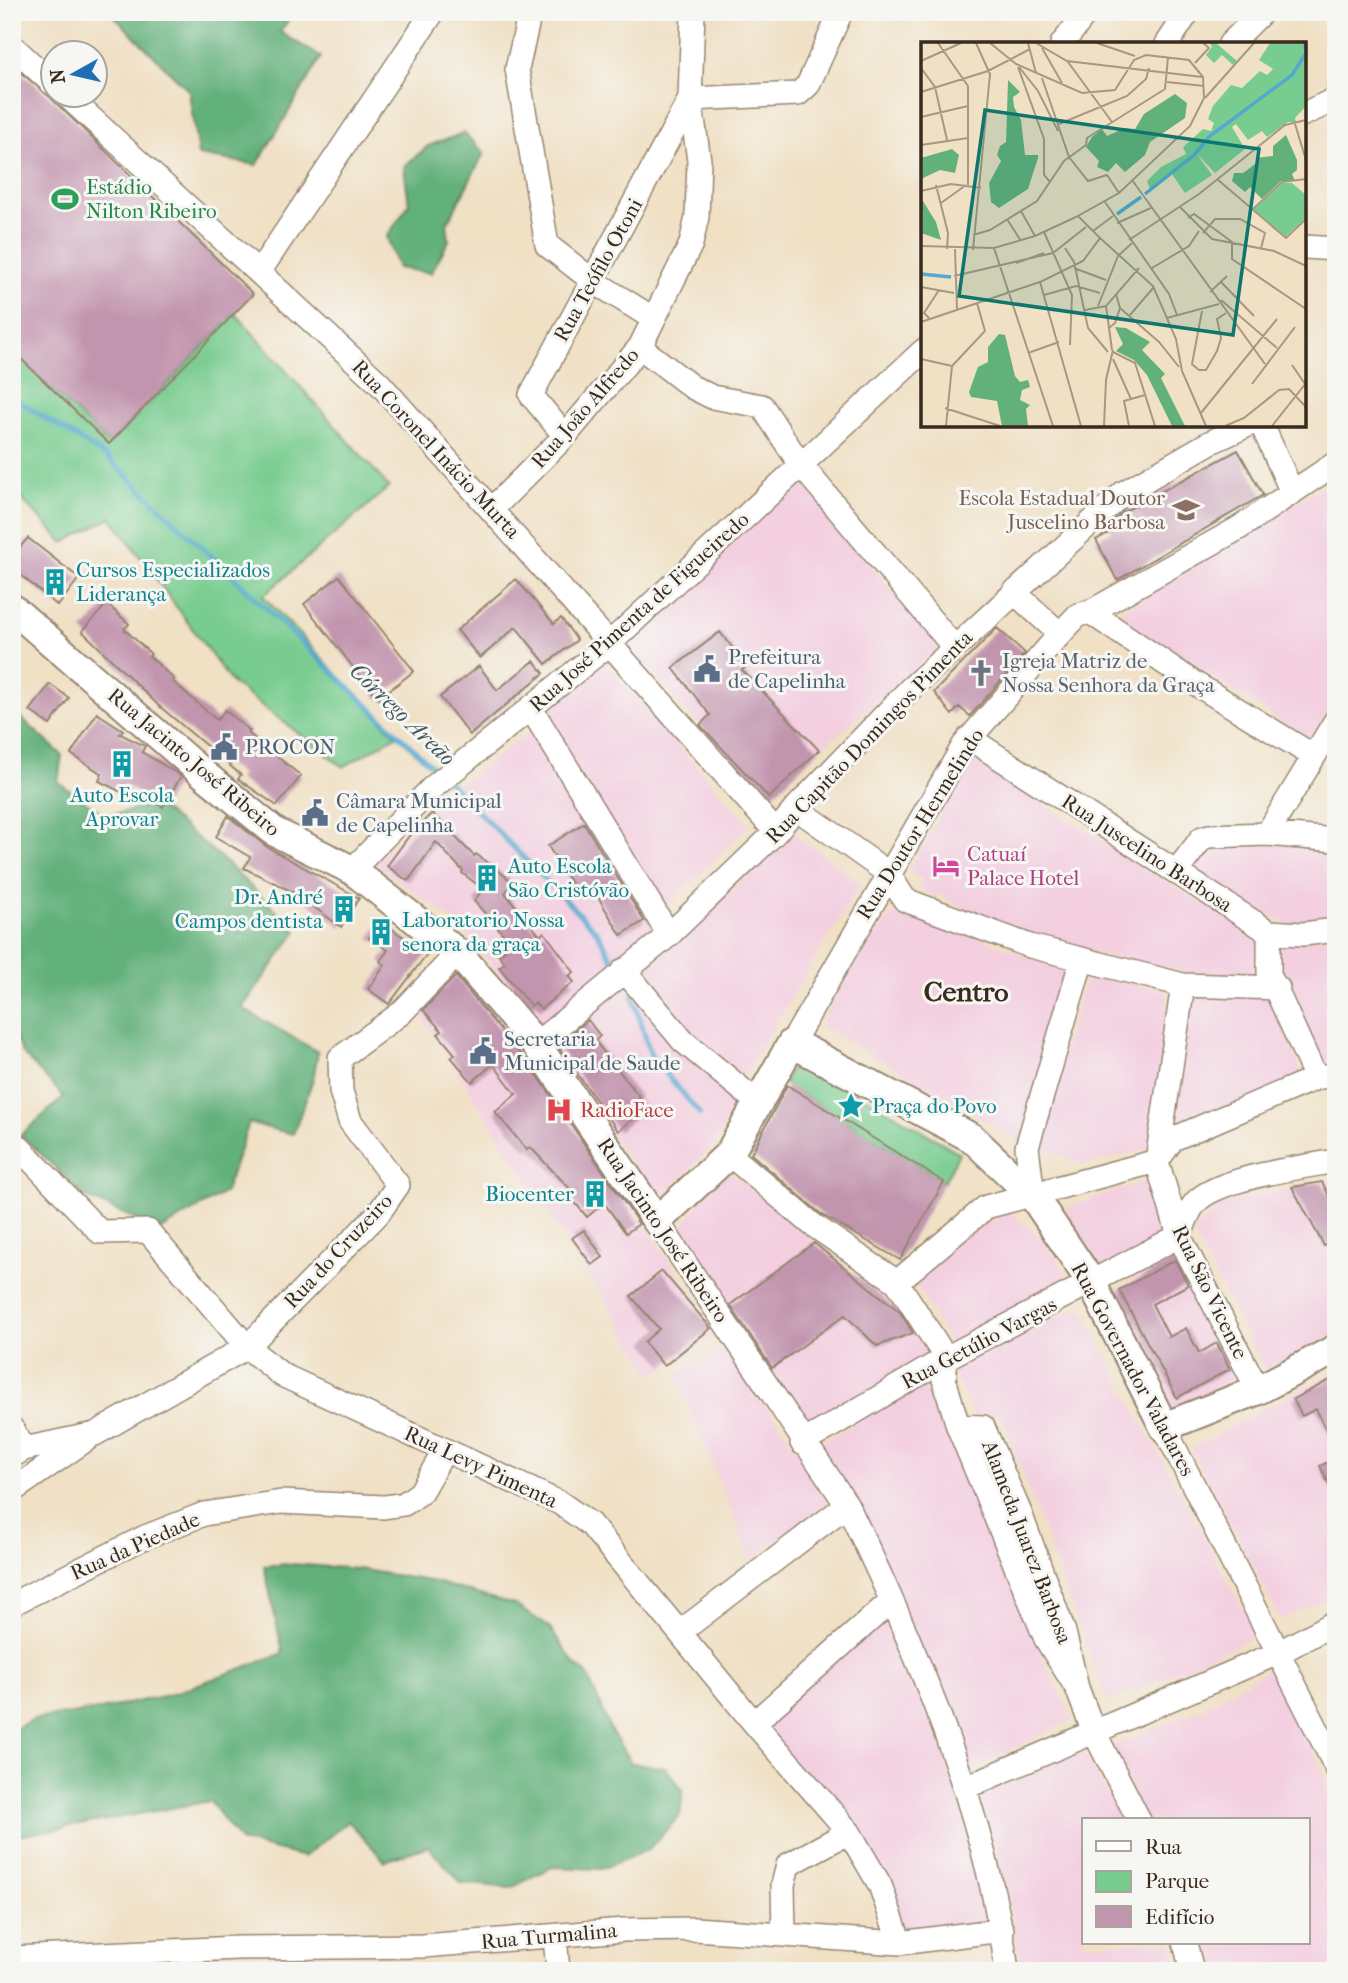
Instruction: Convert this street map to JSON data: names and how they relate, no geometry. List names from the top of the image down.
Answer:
{
  "streets": {
    "main road": ["Rua Jacinto José Ribeiro", "Rua Doutor Hermelindo", "Rua Governador Valadares"],
    "street": [
      "Rua Teófilo Otoni",
      "Rua João Alfredo",
      "Rua Coronel Inácio Murta",
      "Rua José Pimenta de Figueiredo",
      "Rua Capitão Domingos Pimenta",
      "Rua Juscelino Barbosa",
      "Rua do Cruzeiro",
      "Rua São Vicente",
      "Rua Getúlio Vargas",
      "Rua Levy Pimenta",
      "Alameda Juarez Barbosa",
      "Rua da Piedade",
      "Rua Turmalina"
    ]
  },
  "crossings": [
    ["Rua Teófilo Otoni", "Rua João Alfredo"],
    ["Rua João Alfredo", "Rua Coronel Inácio Murta"],
    ["Rua Coronel Inácio Murta", "Rua José Pimenta de Figueiredo"],
    ["Rua Coronel Inácio Murta", "Rua Capitão Domingos Pimenta"],
    ["Rua José Pimenta de Figueiredo", "Rua Jacinto José Ribeiro"],
    ["Rua Capitão Domingos Pimenta", "Rua Jacinto José Ribeiro"],
    ["Rua Jacinto José Ribeiro", "Rua Doutor Hermelindo"],
    ["Rua Jacinto José Ribeiro", "Rua do Cruzeiro"],
    ["Rua Jacinto José Ribeiro", "Rua Getúlio Vargas"],
    ["Rua Jacinto José Ribeiro", "Rua Turmalina"],
    ["Rua Doutor Hermelindo", "Rua Juscelino Barbosa"],
    ["Rua Doutor Hermelindo", "Rua Governador Valadares"],
    ["Rua do Cruzeiro", "Rua Levy Pimenta"],
    ["Rua São Vicente", "Rua Getúlio Vargas"],
    ["Rua Getúlio Vargas", "Rua Governador Valadares"],
    ["Rua Getúlio Vargas", "Alameda Juarez Barbosa"],
    ["Rua Levy Pimenta", "Rua da Piedade"],
    ["Rua Levy Pimenta", "Rua Turmalina"]
  ],
  "districts": ["Centro"],
  "water": ["Córrego Areão"],
  "places": {
    "sports": ["Estádio Nilton Ribeiro"],
    "school or university": ["Escola Estadual Doutor Juscelino Barbosa"],
    "building": [
      "Cursos Especializados Liderança",
      "Auto Escola Aprovar",
      "Auto Escola São Cristóvão",
      "Dr. André Campos dentista",
      "Laboratorio Nossa senora da graça",
      "Biocenter"
    ],
    "public building": [
      "Prefeitura de Capelinha",
      "PROCON",
      "Câmara Municipal de Capelinha",
      "Secretaria Municipal de Saude"
    ],
    "church": ["Igreja Matriz de Nossa Senhora da Graça"],
    "hotel": ["Catuaí Palace Hotel"],
    "place": ["Praça do Povo"],
    "hospital": ["RadioFace"]
  },
  "legend": ["Rua", "Parque", "Edifício"],
  "north": "left"
}
